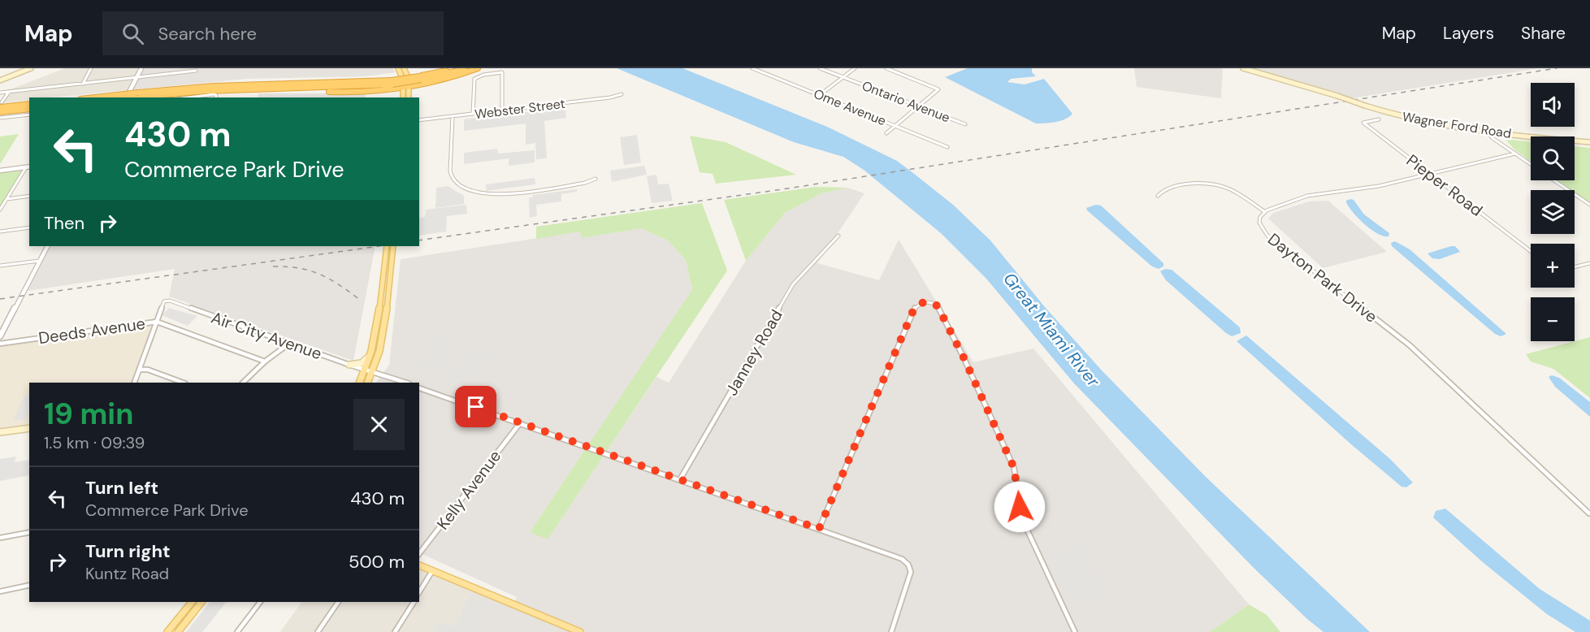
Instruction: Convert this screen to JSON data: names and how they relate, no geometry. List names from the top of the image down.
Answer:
{
  "streets": {
    "main road": ["Wagner Ford Road"],
    "street": [
      "Ontario Avenue",
      "Ome Avenue",
      "Webster Street",
      "Pieper Road",
      "Dayton Park Drive",
      "Deeds Avenue",
      "Air City Avenue",
      "Janney Road",
      "Kelly Avenue"
    ]
  },
  "crossings": [
    ["Pieper Road", "Dayton Park Drive"],
    ["Deeds Avenue", "Air City Avenue"]
  ],
  "water": ["Great Miami River"],
  "page": {
    "header": "Map",
    "search": "Search here",
    "nav": ["Map", "Layers", "Share"],
    "map_buttons": ["+", "−"],
    "turn": ["430 m", "Commerce Park Drive"],
    "then": "Then",
    "heading": ["19 min", "1.5 km · 09:39"],
    "list": [
      {
        "name": "Turn left",
        "note": "Commerce Park Drive",
        "value": "430 m"
      },
      {
        "name": "Turn right",
        "note": "Kuntz Road",
        "value": "500 m"
      }
    ]
  }
}
